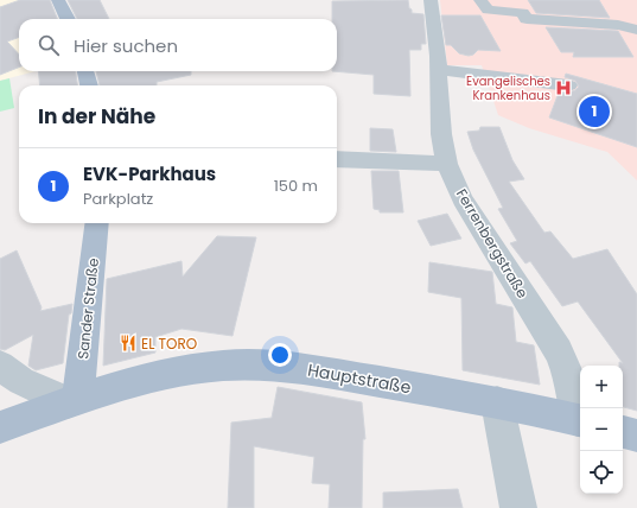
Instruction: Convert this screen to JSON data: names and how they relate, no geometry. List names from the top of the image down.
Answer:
{
  "streets": {
    "main road": ["Sander Straße", "Hauptstraße"],
    "street": ["Ferrenbergstraße"]
  },
  "crossings": [
    ["Sander Straße", "Hauptstraße"]
  ],
  "places": {
    "hospital": ["Evangelisches Krankenhaus"],
    "restaurant": ["EL TORO"]
  },
  "page": {
    "search": "Hier suchen",
    "heading": "In der Nähe",
    "pins": "1",
    "list": [
      {
        "mark": "1",
        "name": "EVK-Parkhaus",
        "note": "Parkplatz",
        "value": "150 m"
      }
    ],
    "map_buttons": ["+", "−"]
  }
}
